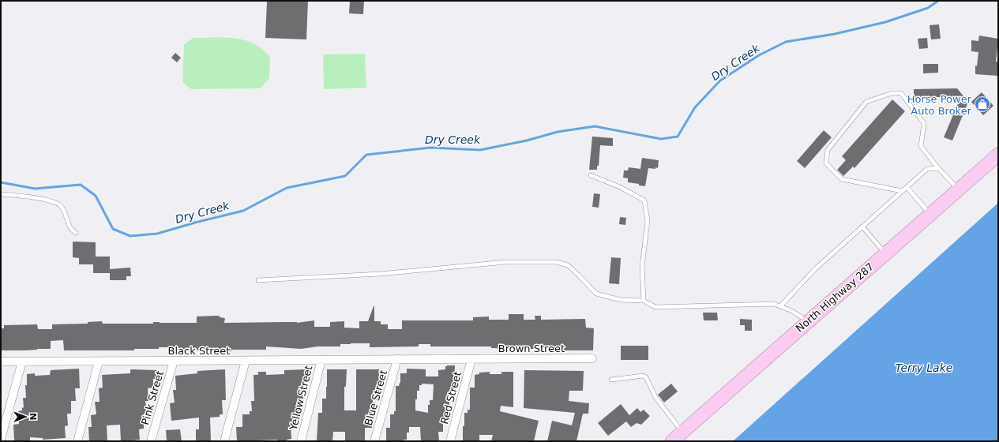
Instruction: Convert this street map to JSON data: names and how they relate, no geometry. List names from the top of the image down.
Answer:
{
  "streets": {
    "highway": ["North Highway 287"],
    "street": [
      "Brown Street",
      "Black Street",
      "Pink Street",
      "Yellow Street",
      "Blue Street",
      "Red Street"
    ]
  },
  "crossings": [
    ["Brown Street", "Black Street"],
    ["Brown Street", "Blue Street"],
    ["Brown Street", "Red Street"],
    ["Black Street", "Pink Street"],
    ["Black Street", "Yellow Street"],
    ["Black Street", "Blue Street"]
  ],
  "water": ["Dry Creek", "Terry Lake"],
  "places": {
    "shop": ["Horse Power Auto Broker"]
  },
  "north": "right"
}
